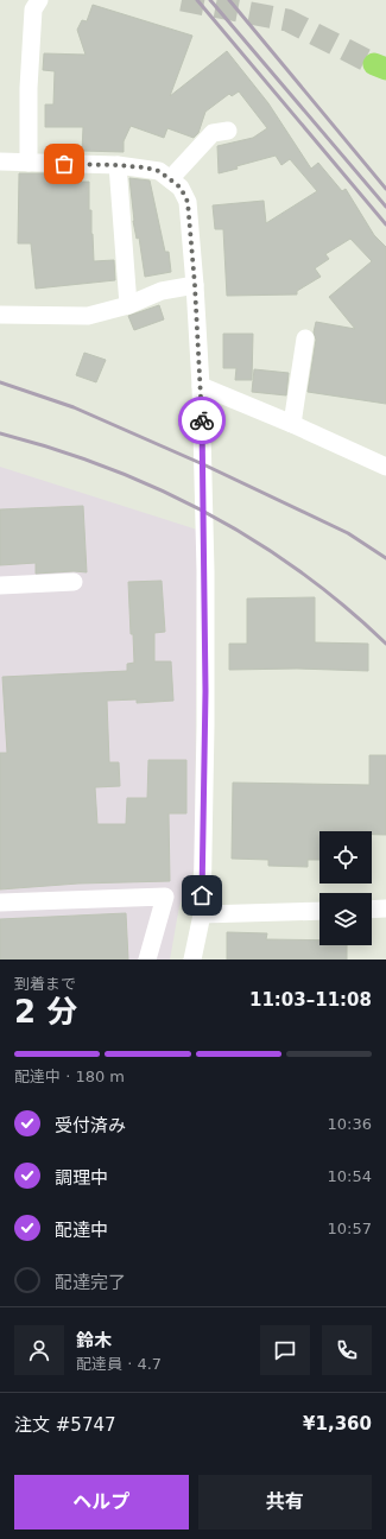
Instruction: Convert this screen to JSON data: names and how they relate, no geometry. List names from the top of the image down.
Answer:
{
  "page": {
    "heading": ["2 分", "到着まで", "11:03–11:08"],
    "panel": [
      "鈴木",
      "配達員 · 4.7",
      "注文 #5747",
      "¥1,360"
    ],
    "bar": "配達中 · 180 m",
    "list": [
      ["受付済み", "10:36"],
      ["調理中", "10:54"],
      ["配達中", "10:57"],
      "配達完了"
    ],
    "buttons": ["ヘルプ", "共有"]
  }
}
